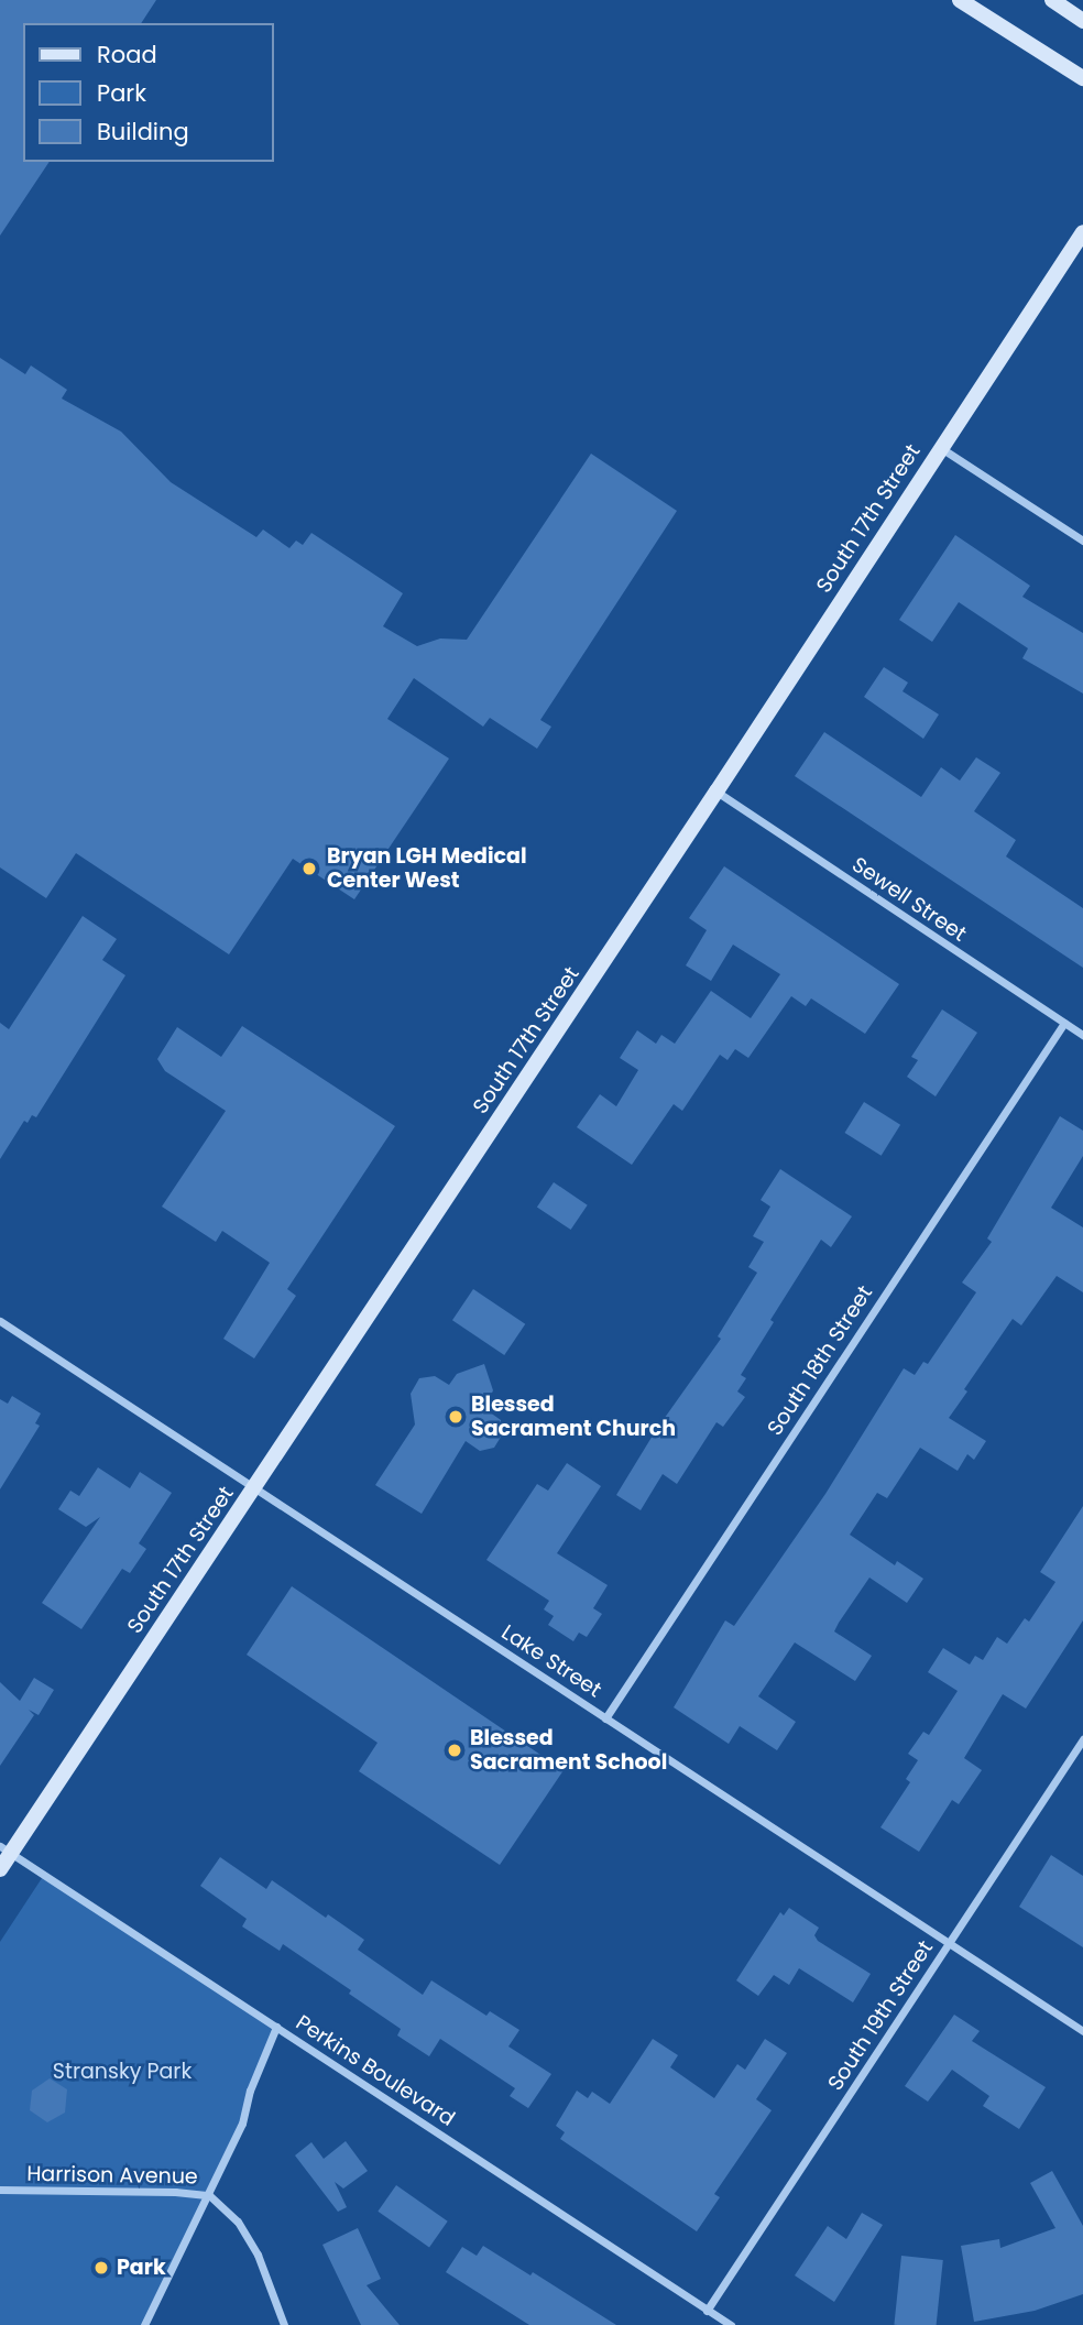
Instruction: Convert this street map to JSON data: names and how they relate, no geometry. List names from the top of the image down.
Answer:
{
  "streets": {
    "main road": ["South 17th Street"],
    "street": [
      "Sewell Street",
      "South 18th Street",
      "Lake Street",
      "South 19th Street",
      "Perkins Boulevard",
      "Harrison Avenue"
    ]
  },
  "crossings": [
    ["South 17th Street", "Sewell Street"],
    ["South 17th Street", "Lake Street"],
    ["South 17th Street", "Perkins Boulevard"],
    ["Sewell Street", "South 18th Street"],
    ["South 18th Street", "Lake Street"],
    ["Lake Street", "South 19th Street"],
    ["South 19th Street", "Perkins Boulevard"]
  ],
  "parks": ["Stransky Park"],
  "places": [
    "Bryan LGH Medical Center West",
    "Blessed Sacrament Church",
    "Blessed Sacrament School",
    "Park"
  ],
  "legend": ["Road", "Park", "Building"]
}
